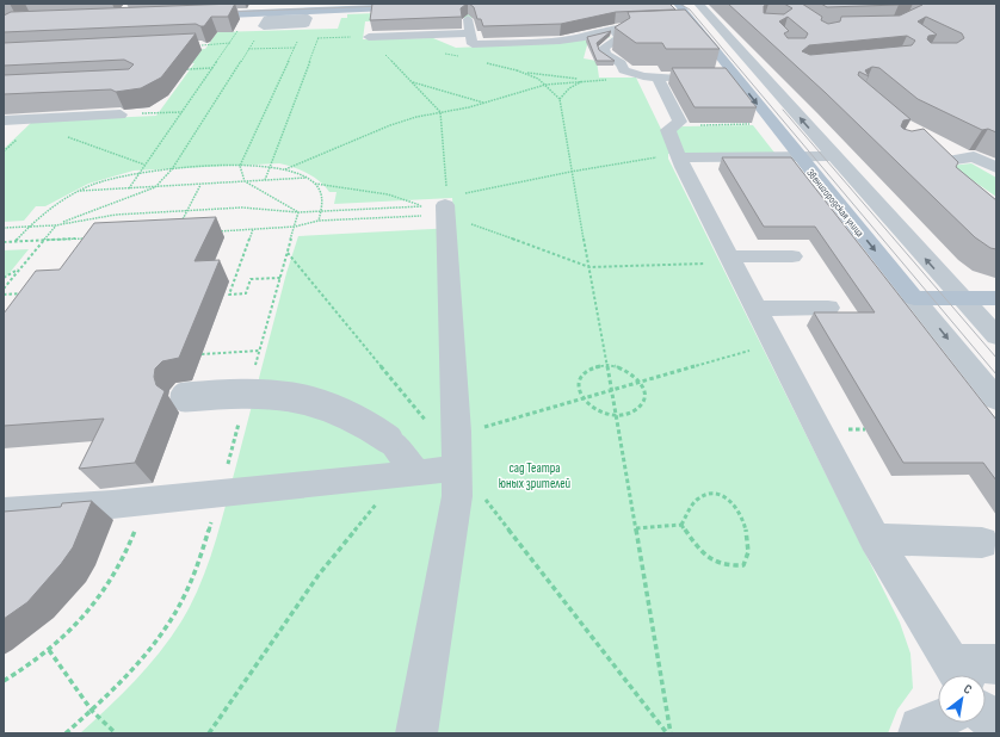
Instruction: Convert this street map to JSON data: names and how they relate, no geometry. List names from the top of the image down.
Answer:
{
  "streets": {
    "main road": ["Звенигородская улица"]
  },
  "one_way": ["Звенигородская улица"],
  "parks": ["сад Театра юных зрителей"],
  "north": "top right"
}
